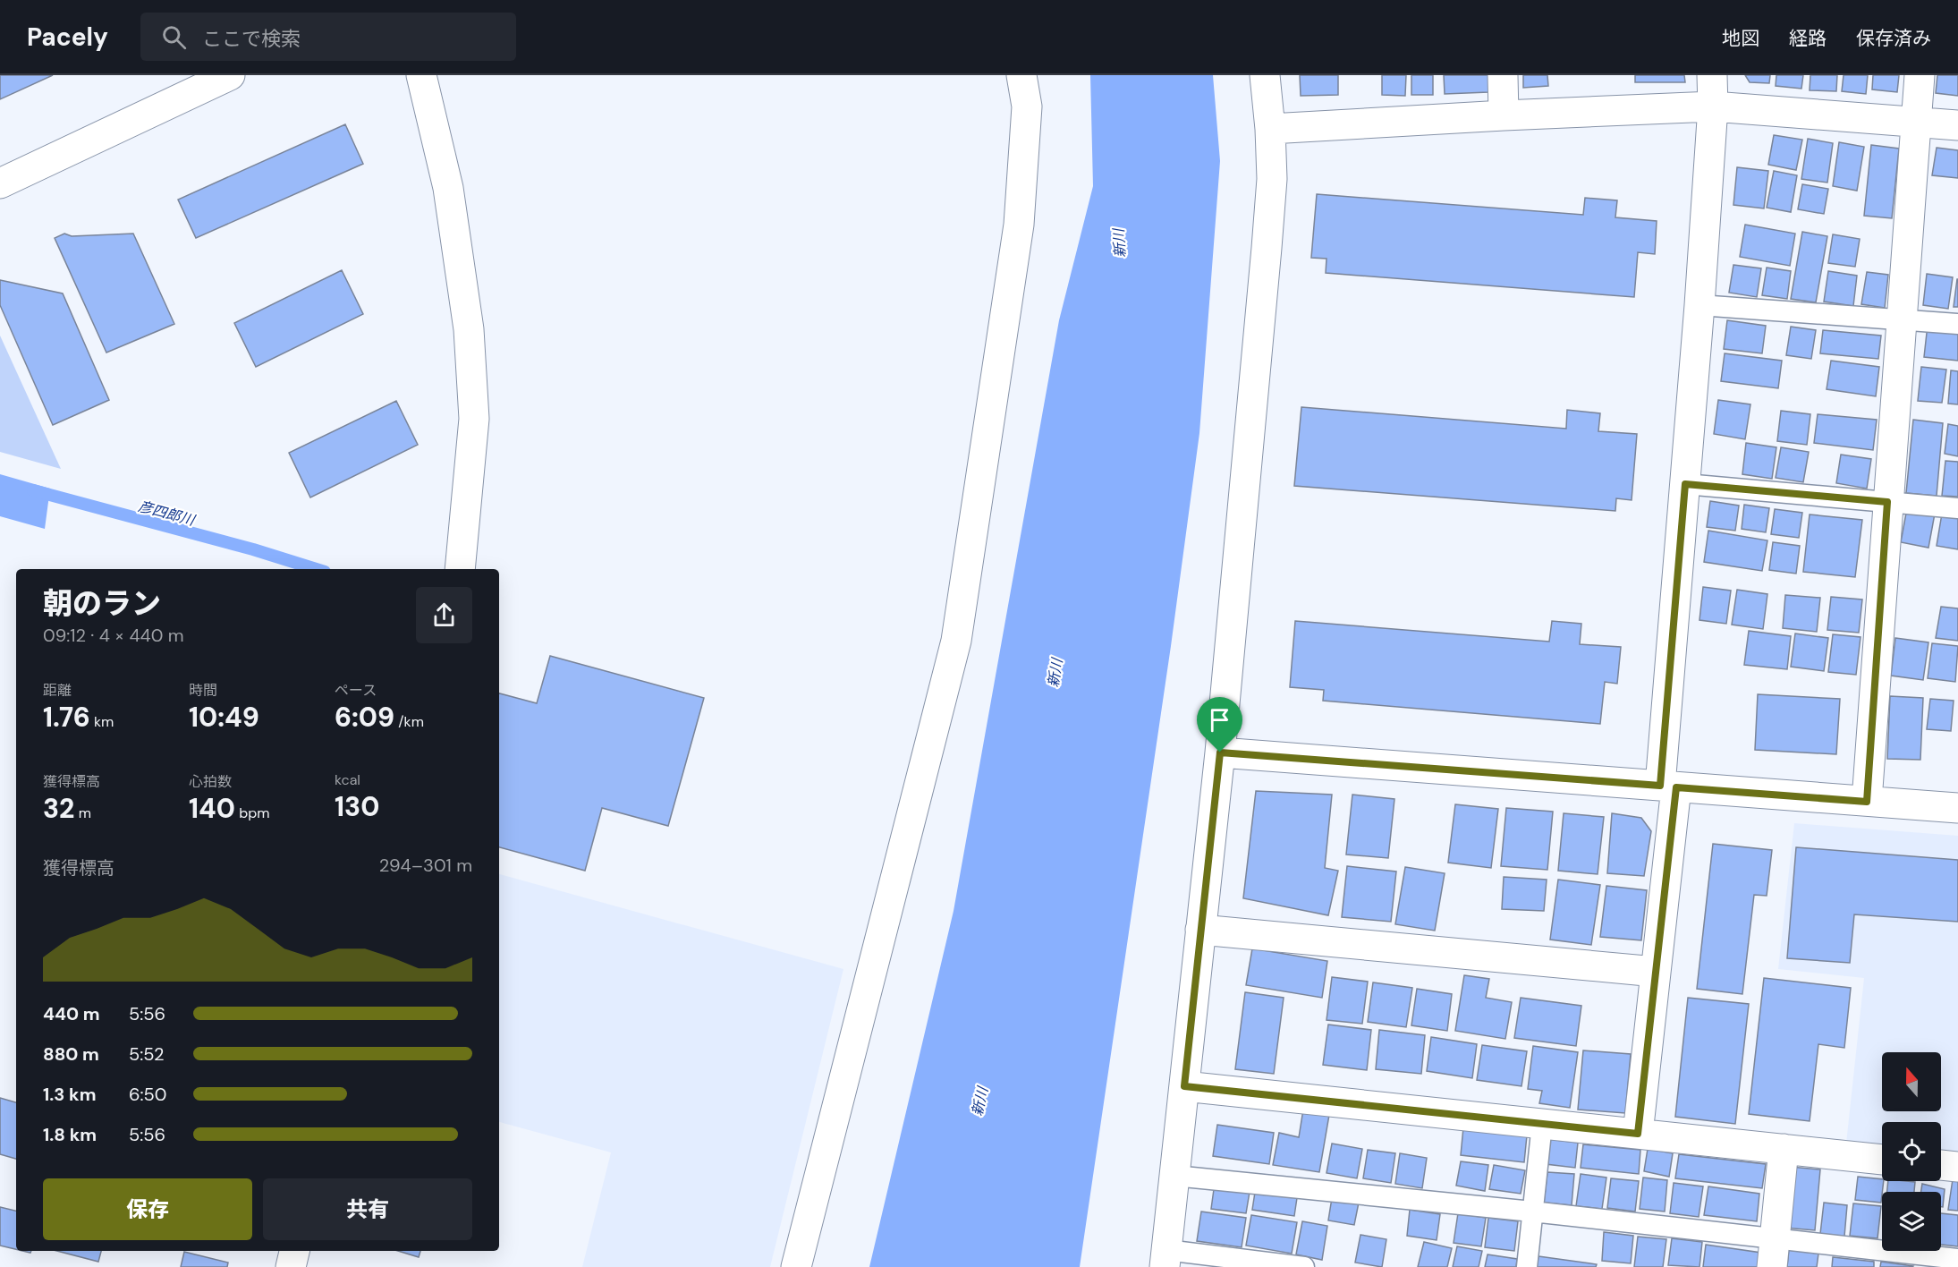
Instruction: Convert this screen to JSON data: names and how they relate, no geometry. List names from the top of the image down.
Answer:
{
  "water": ["新川", "彦四郎川"],
  "north": "top",
  "page": {
    "header": "Pacely",
    "search": "ここで検索",
    "nav": ["地図", "経路", "保存済み"],
    "heading": ["朝のラン", "09:12 · 4 × 440 m"],
    "stats": [
      ["距離", "1.76 km"],
      ["時間", "10:49"],
      ["ペース", "6:09 /km"],
      ["獲得標高", "32 m"],
      ["心拍数", "140 bpm"],
      ["kcal", "130"]
    ],
    "chart": ["獲得標高", "294–301 m"],
    "list": [
      {
        "name": "440 m",
        "note": "5:56"
      },
      {
        "name": "880 m",
        "note": "5:52"
      },
      {
        "name": "1.3 km",
        "note": "6:50"
      },
      {
        "name": "1.8 km",
        "note": "5:56"
      }
    ],
    "buttons": ["保存", "共有"]
  }
}
